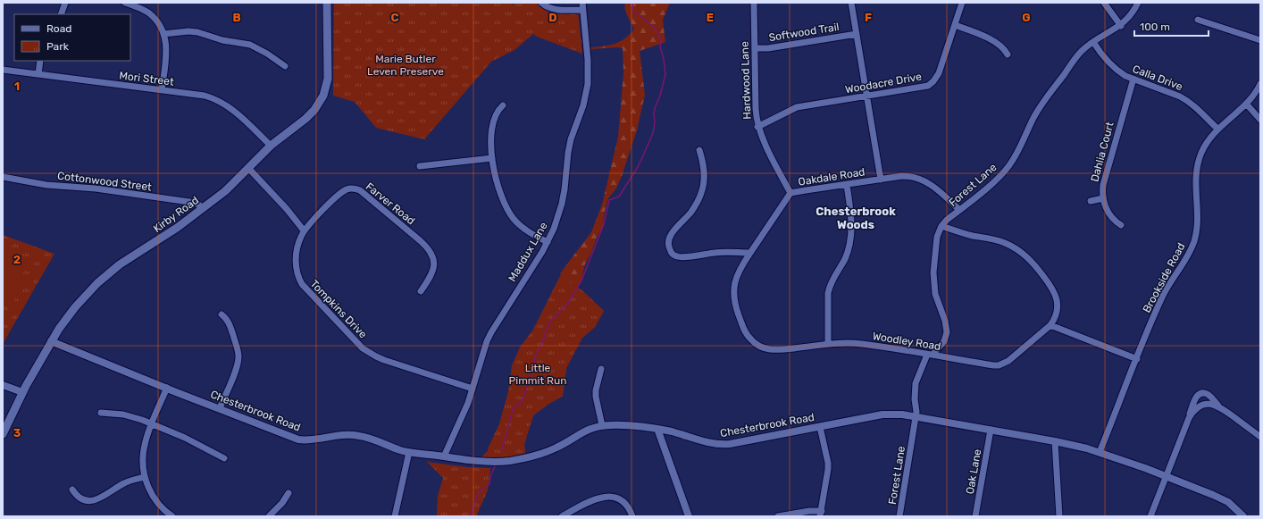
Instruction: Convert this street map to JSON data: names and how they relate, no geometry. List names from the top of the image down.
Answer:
{
  "streets": {
    "main road": ["Kirby Road"],
    "street": [
      "Softwood Trail",
      "Calla Drive",
      "Mori Street",
      "Hardwood Lane",
      "Woodacre Drive",
      "Dahlia Court",
      "Oakdale Road",
      "Cottonwood Street",
      "Forest Lane",
      "Farver Road",
      "Maddux Lane",
      "Brookside Road",
      "Tompkins Drive",
      "Woodley Road",
      "Chesterbrook Road",
      "Oak Lane"
    ]
  },
  "crossings": [
    ["Softwood Trail", "Hardwood Lane"],
    ["Calla Drive", "Dahlia Court"],
    ["Calla Drive", "Forest Lane"],
    ["Calla Drive", "Brookside Road"],
    ["Mori Street", "Kirby Road"],
    ["Hardwood Lane", "Woodacre Drive"],
    ["Hardwood Lane", "Oakdale Road"],
    ["Oakdale Road", "Forest Lane"],
    ["Oakdale Road", "Woodley Road"],
    ["Cottonwood Street", "Kirby Road"],
    ["Forest Lane", "Woodley Road"],
    ["Forest Lane", "Chesterbrook Road"],
    ["Farver Road", "Tompkins Drive"],
    ["Kirby Road", "Chesterbrook Road"],
    ["Maddux Lane", "Tompkins Drive"],
    ["Maddux Lane", "Chesterbrook Road"],
    ["Brookside Road", "Chesterbrook Road"],
    ["Chesterbrook Road", "Oak Lane"]
  ],
  "districts": ["Chesterbrook Woods"],
  "parks": ["Marie Butler Leven Preserve", "Little Pimmit Run"],
  "legend": ["Road", "Park"],
  "scale_bar": "100 m",
  "grid": {
    "columns": [
      "B",
      "C",
      "D",
      "E",
      "F",
      "G"
    ],
    "rows": ["1", "2", "3"]
  }
}
